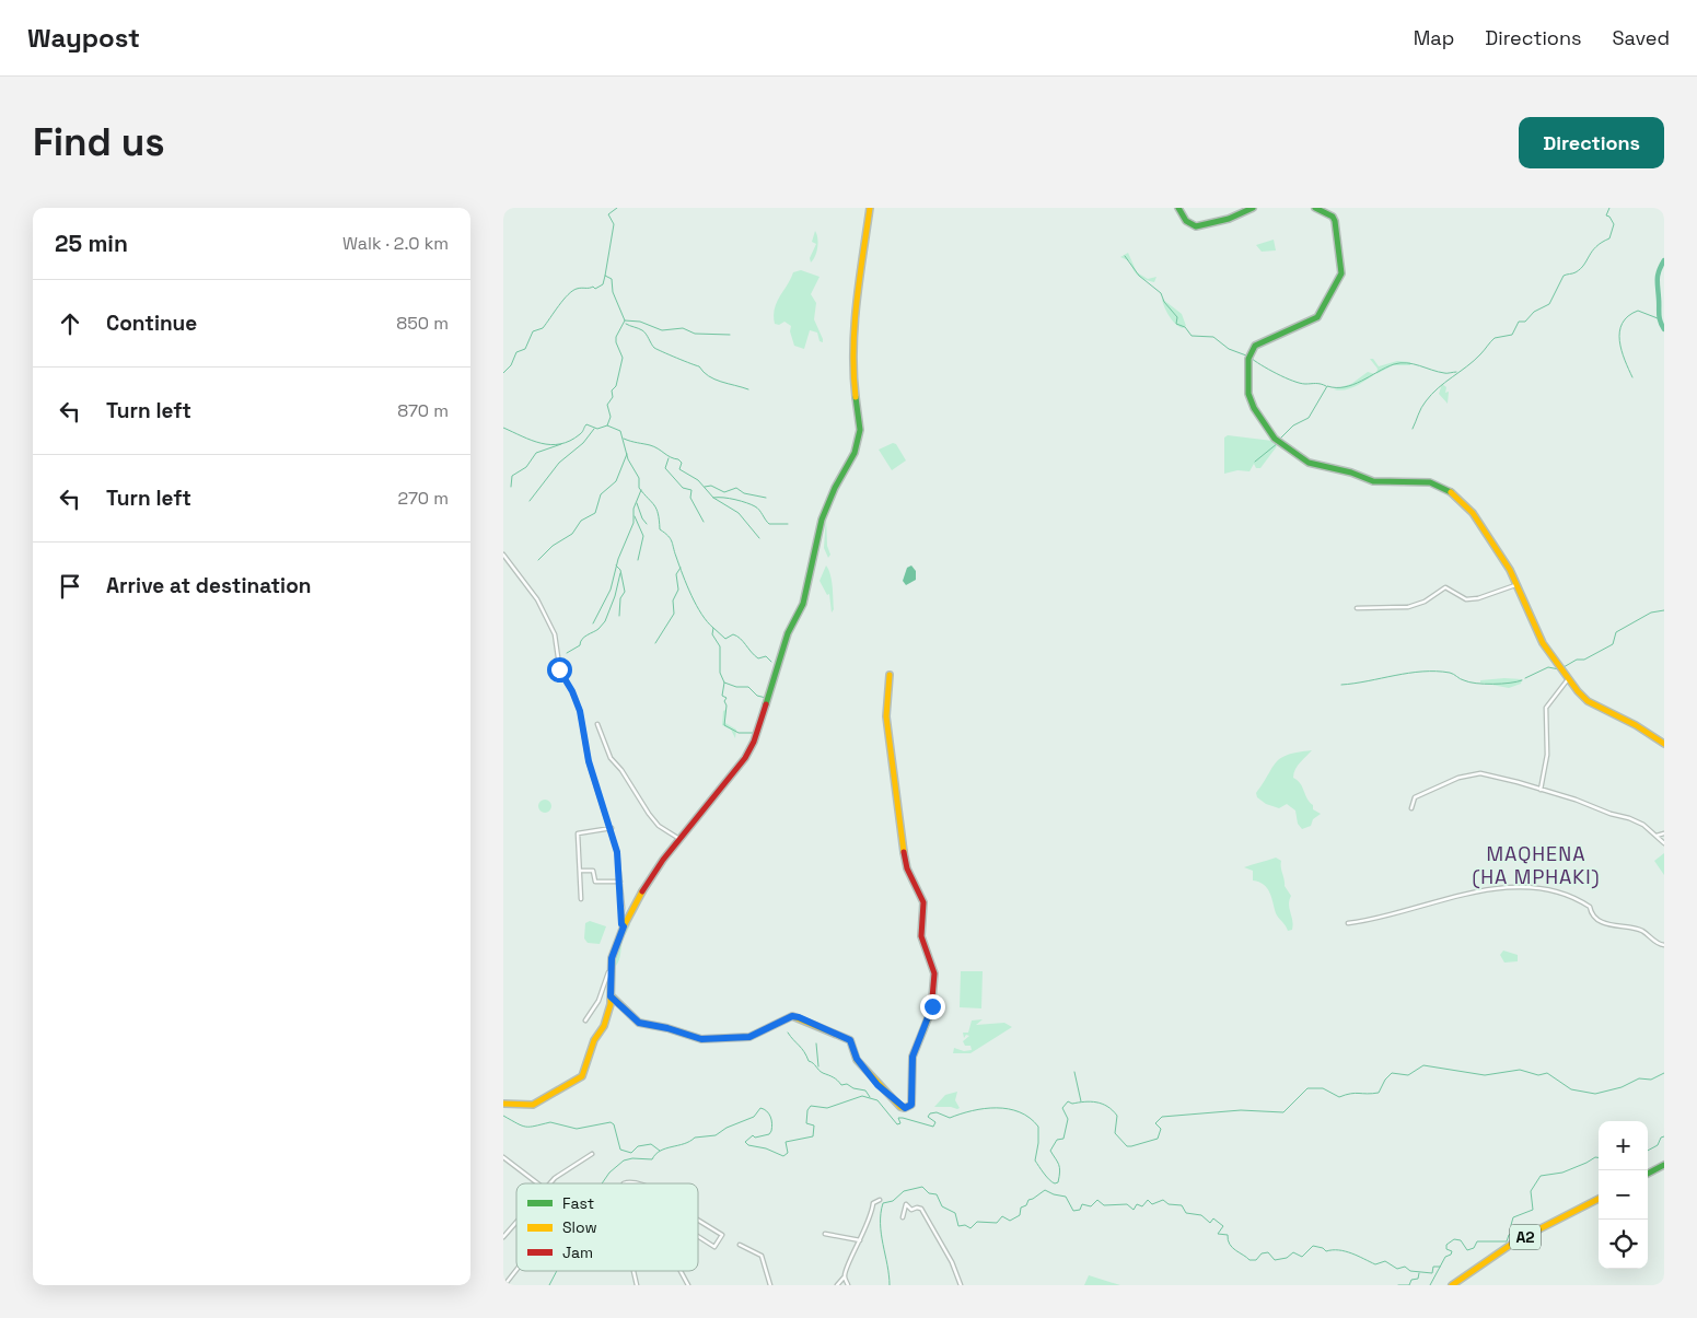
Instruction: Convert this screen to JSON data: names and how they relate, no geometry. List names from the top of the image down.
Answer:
{
  "streets": {
    "street": ["A2"]
  },
  "districts": ["MAQHENA (HA MPHAKI)"],
  "legend": ["Fast", "Slow", "Jam"],
  "page": {
    "header": "Waypost",
    "nav": ["Map", "Directions", "Saved"],
    "buttons": "Directions",
    "title": "Find us",
    "heading": ["25 min", "Walk · 2.0 km"],
    "list": [
      ["Continue", "850 m"],
      ["Turn left", "870 m"],
      ["Turn left", "270 m"],
      "Arrive at destination"
    ],
    "map_buttons": ["+", "−"]
  }
}
